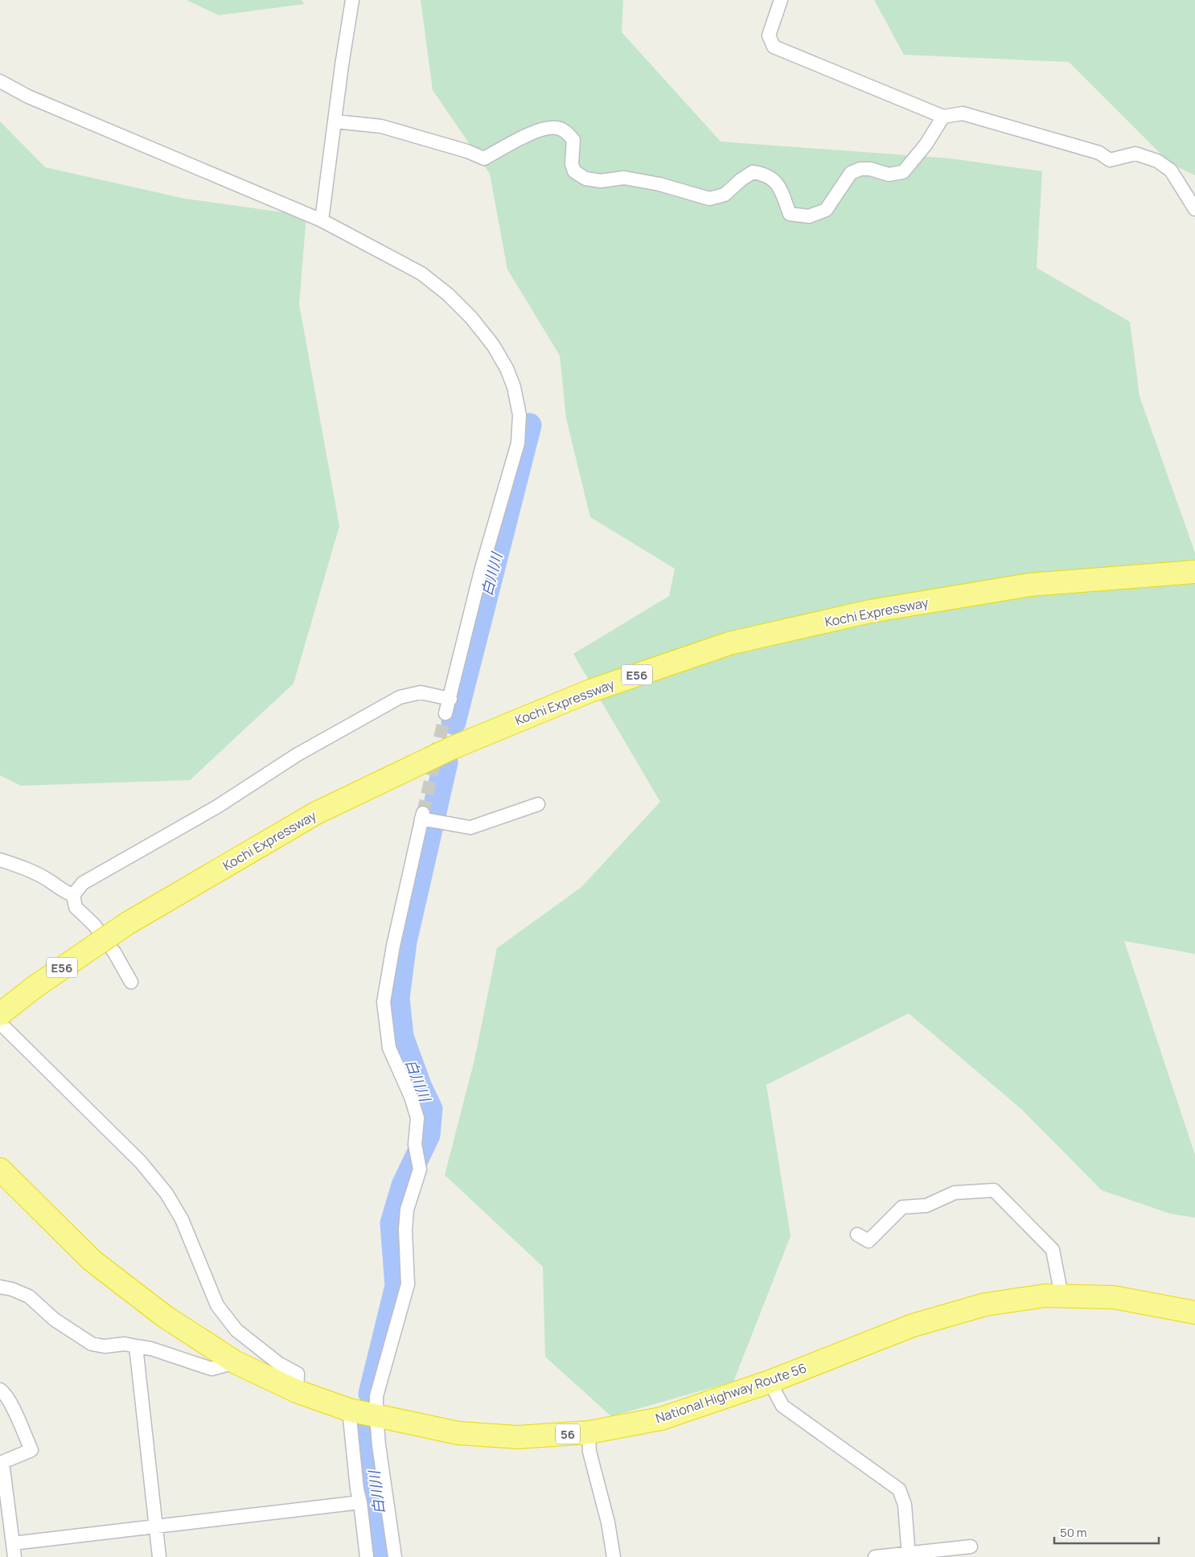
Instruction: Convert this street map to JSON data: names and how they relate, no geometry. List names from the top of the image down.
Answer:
{
  "streets": {
    "highway": [
      "Kochi Expressway",
      "E56",
      "National Highway Route 56",
      "56"
    ]
  },
  "water": ["白川川"],
  "scale_bar": "50 m"
}
